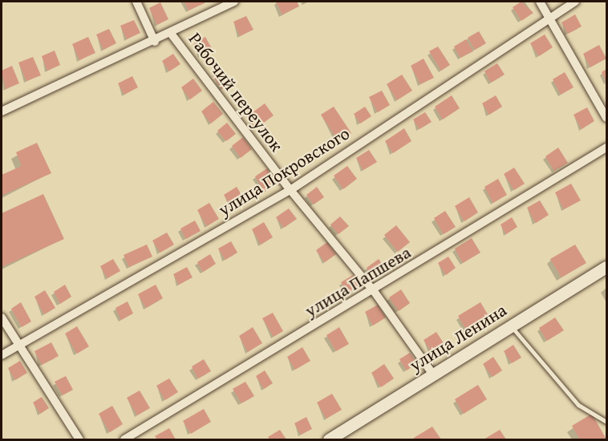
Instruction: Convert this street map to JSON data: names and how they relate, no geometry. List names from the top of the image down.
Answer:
{
  "streets": {
    "main road": ["улица Ленина"],
    "street": ["Рабочий переулок", "улица Покровского", "улица Папшева"]
  },
  "crossings": [
    ["Рабочий переулок", "улица Покровского"],
    ["Рабочий переулок", "улица Папшева"],
    ["Рабочий переулок", "улица Ленина"]
  ]
}
